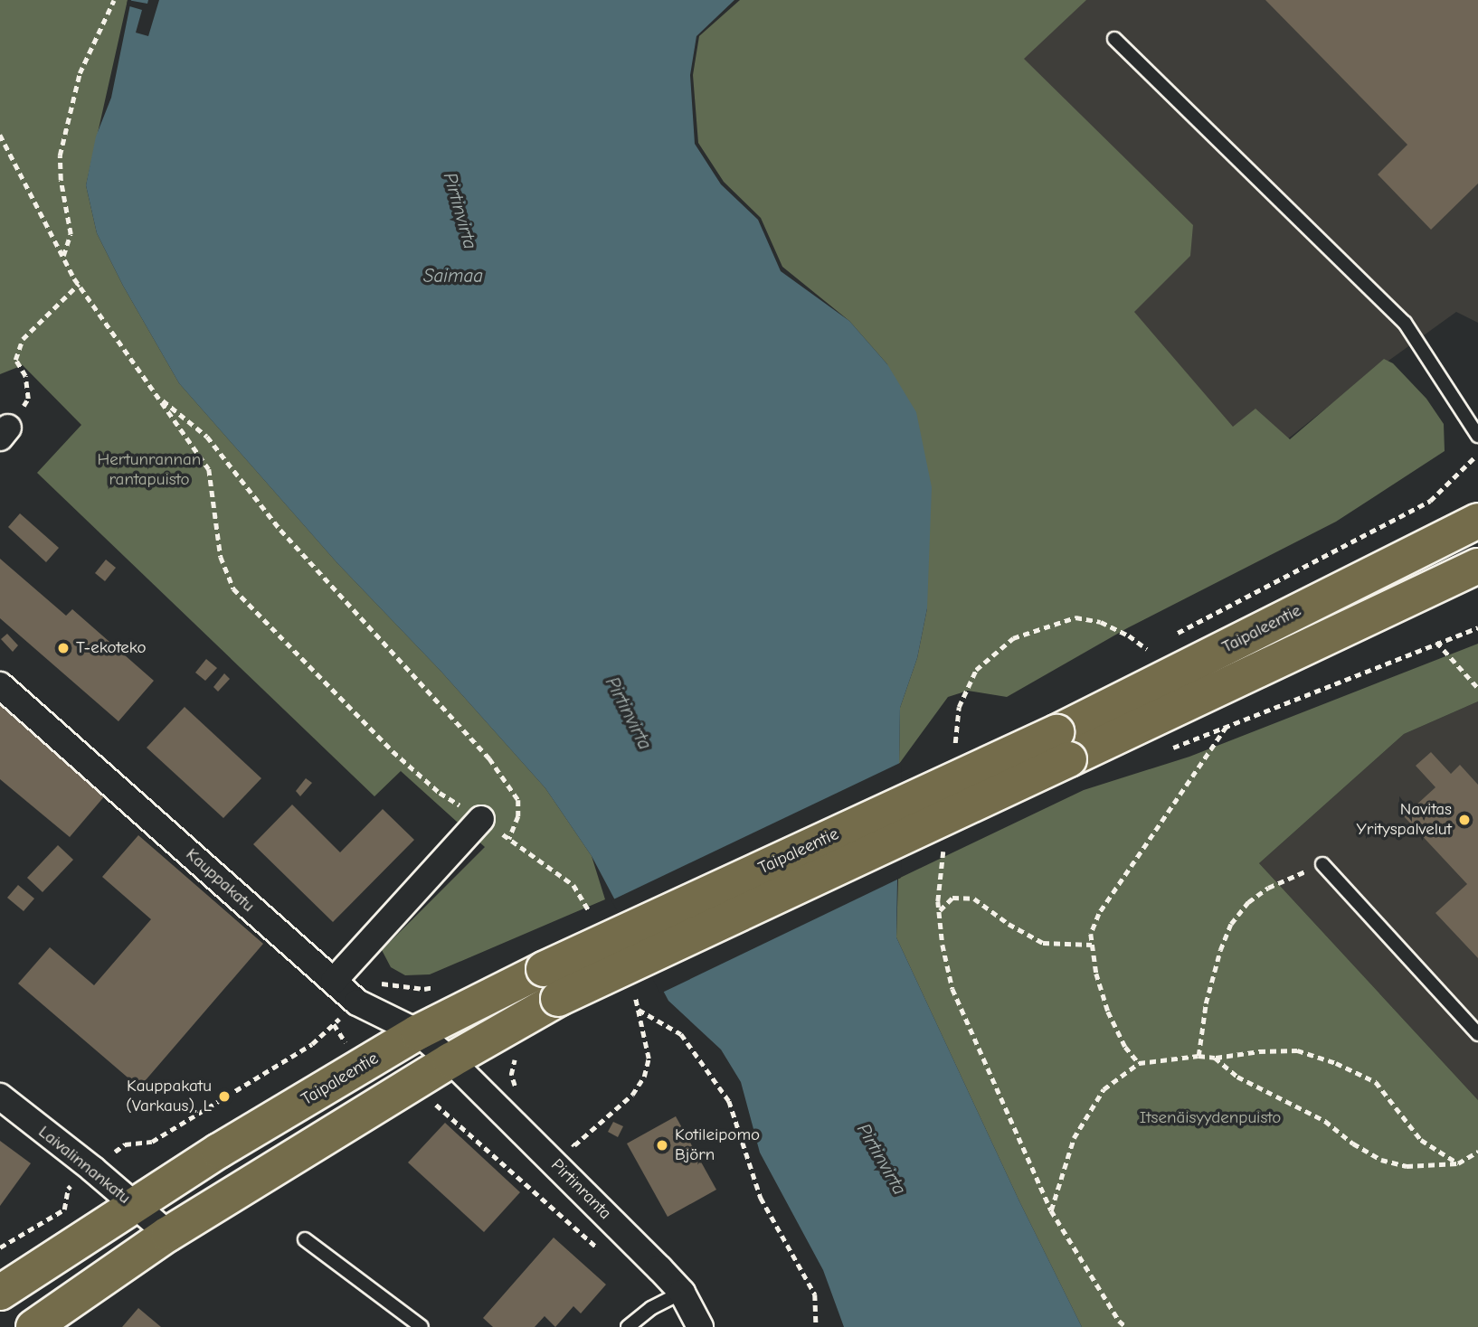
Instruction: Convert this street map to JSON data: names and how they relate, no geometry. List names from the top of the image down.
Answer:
{
  "streets": {
    "highway": ["Taipaleentie"],
    "street": ["Kauppakatu", "Laivalinnankatu", "Pirtinranta"]
  },
  "crossings": [
    ["Taipaleentie", "Kauppakatu"],
    ["Taipaleentie", "Laivalinnankatu"],
    ["Taipaleentie", "Pirtinranta"],
    ["Kauppakatu", "Pirtinranta"]
  ],
  "water": ["Pirtinvirta", "Saimaa"],
  "parks": ["Hertunrannan rantapuisto", "Itsenäisyydenpuisto"],
  "places": [
    "T-ekoteko",
    "Navitas Yrityspalvelut",
    "Kauppakatu (Varkaus), L",
    "Kotileipomo Björn"
  ]
}
